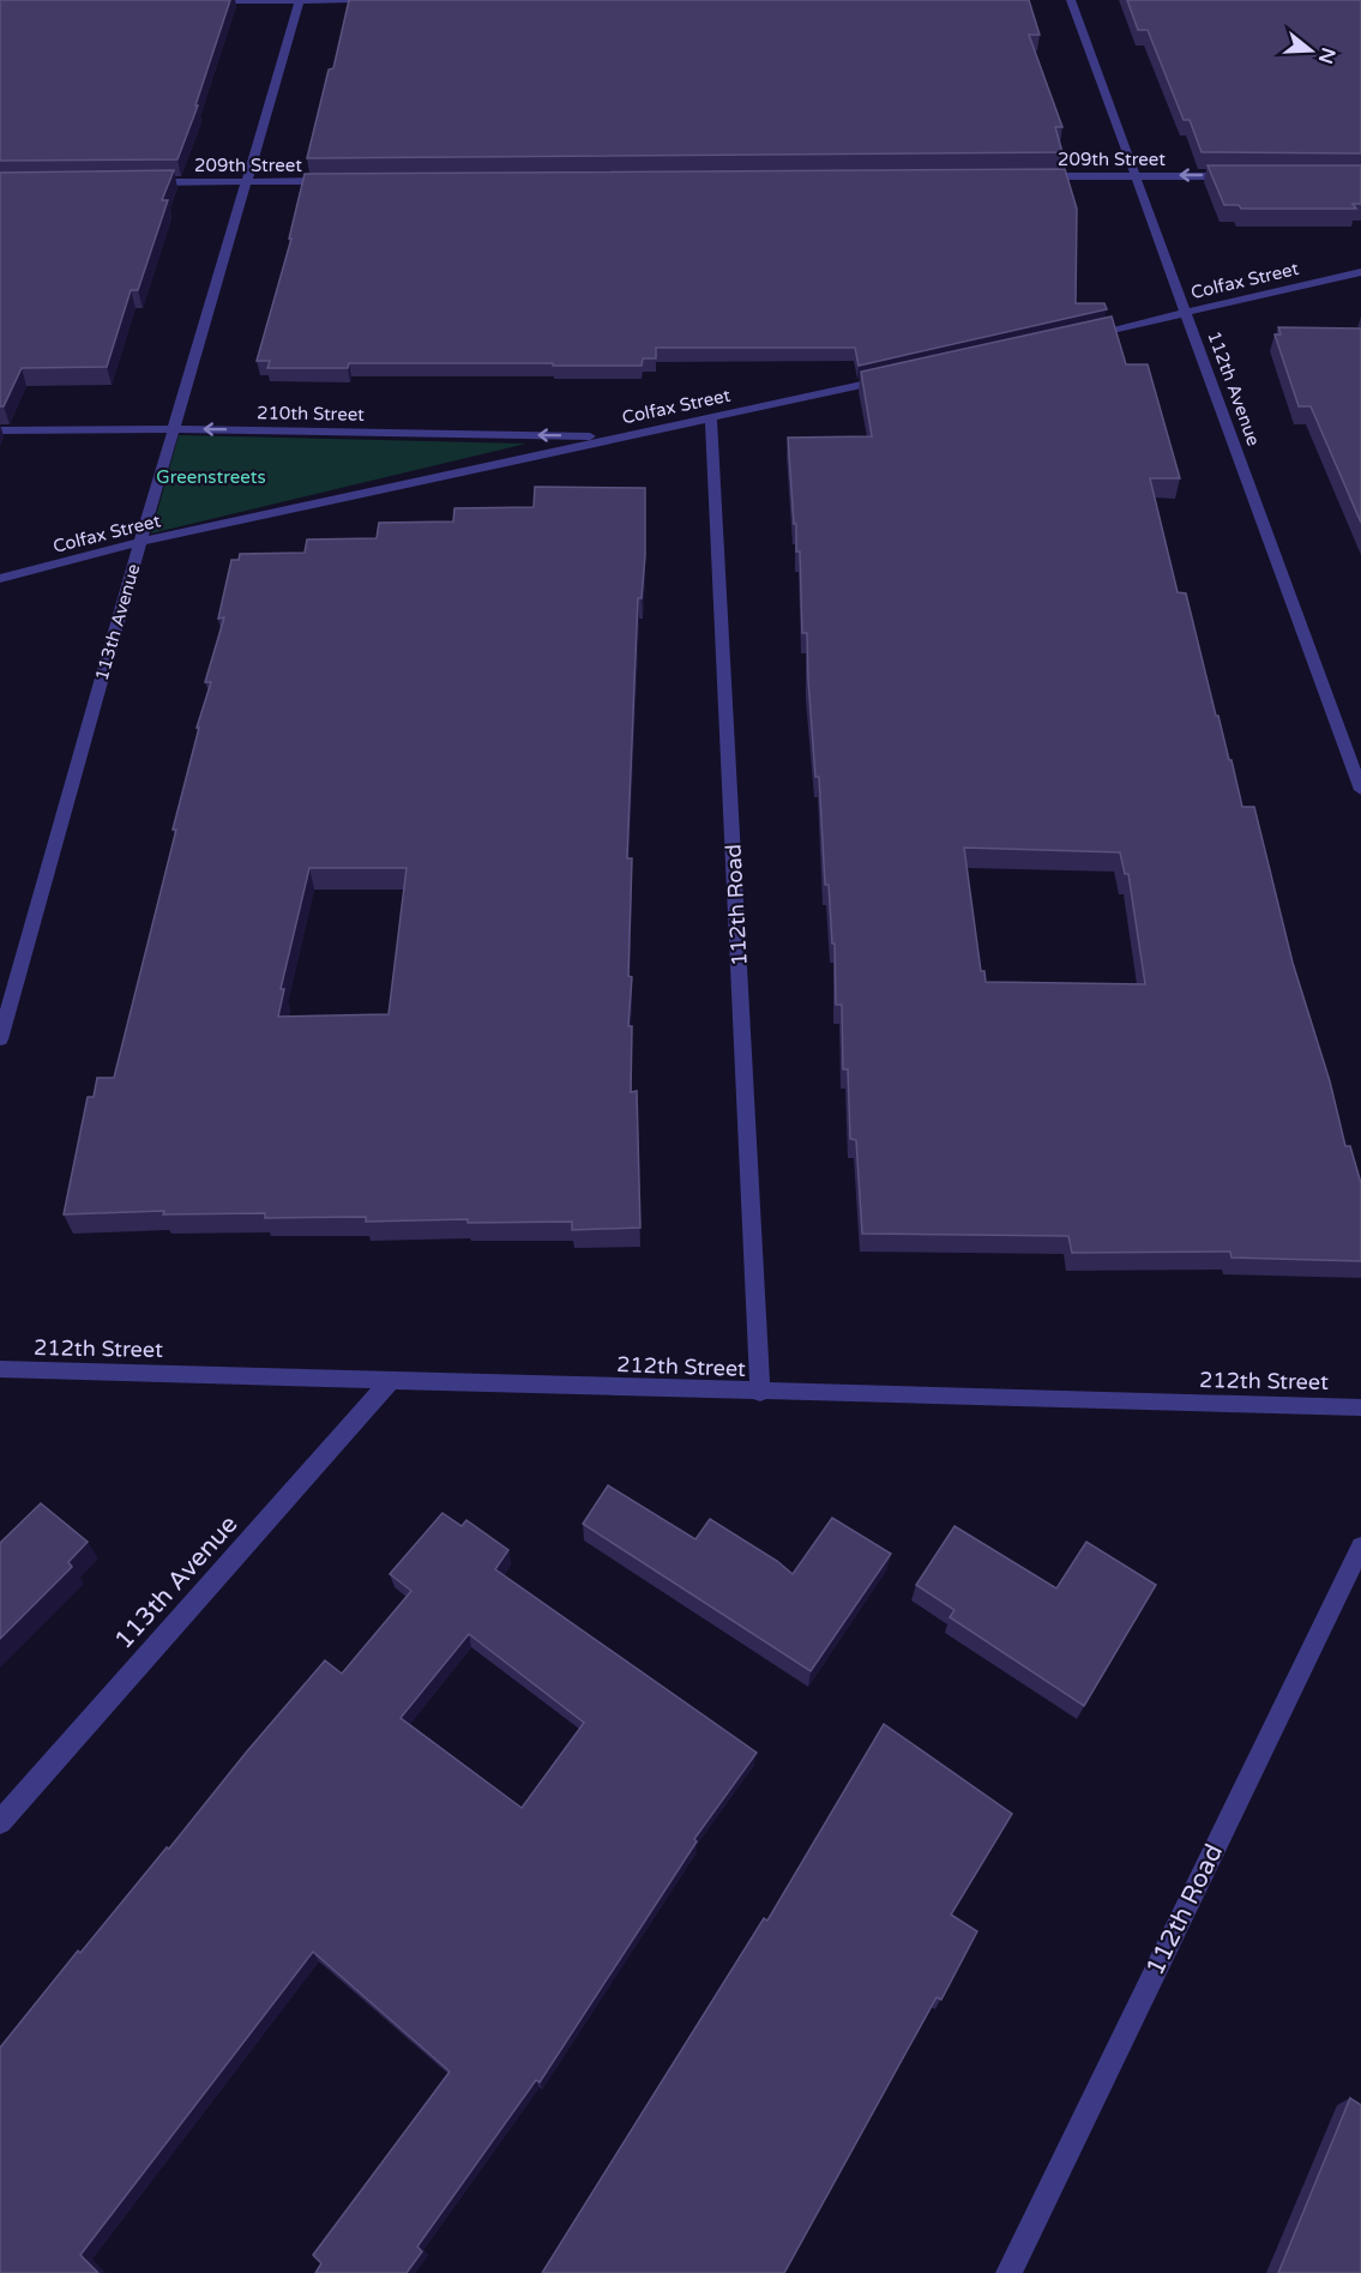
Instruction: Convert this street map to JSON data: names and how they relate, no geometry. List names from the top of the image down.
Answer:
{
  "streets": {
    "street": [
      "209th Street",
      "Colfax Street",
      "112th Avenue",
      "210th Street",
      "113th Avenue",
      "112th Road",
      "212th Street"
    ]
  },
  "crossings": [
    ["209th Street", "112th Avenue"],
    ["209th Street", "113th Avenue"],
    ["Colfax Street", "112th Avenue"],
    ["Colfax Street", "210th Street"],
    ["Colfax Street", "113th Avenue"],
    ["Colfax Street", "112th Road"],
    ["210th Street", "113th Avenue"],
    ["113th Avenue", "212th Street"],
    ["112th Road", "212th Street"]
  ],
  "one_way": ["210th Street"],
  "parks": ["Greenstreets"],
  "north": "right"
}
